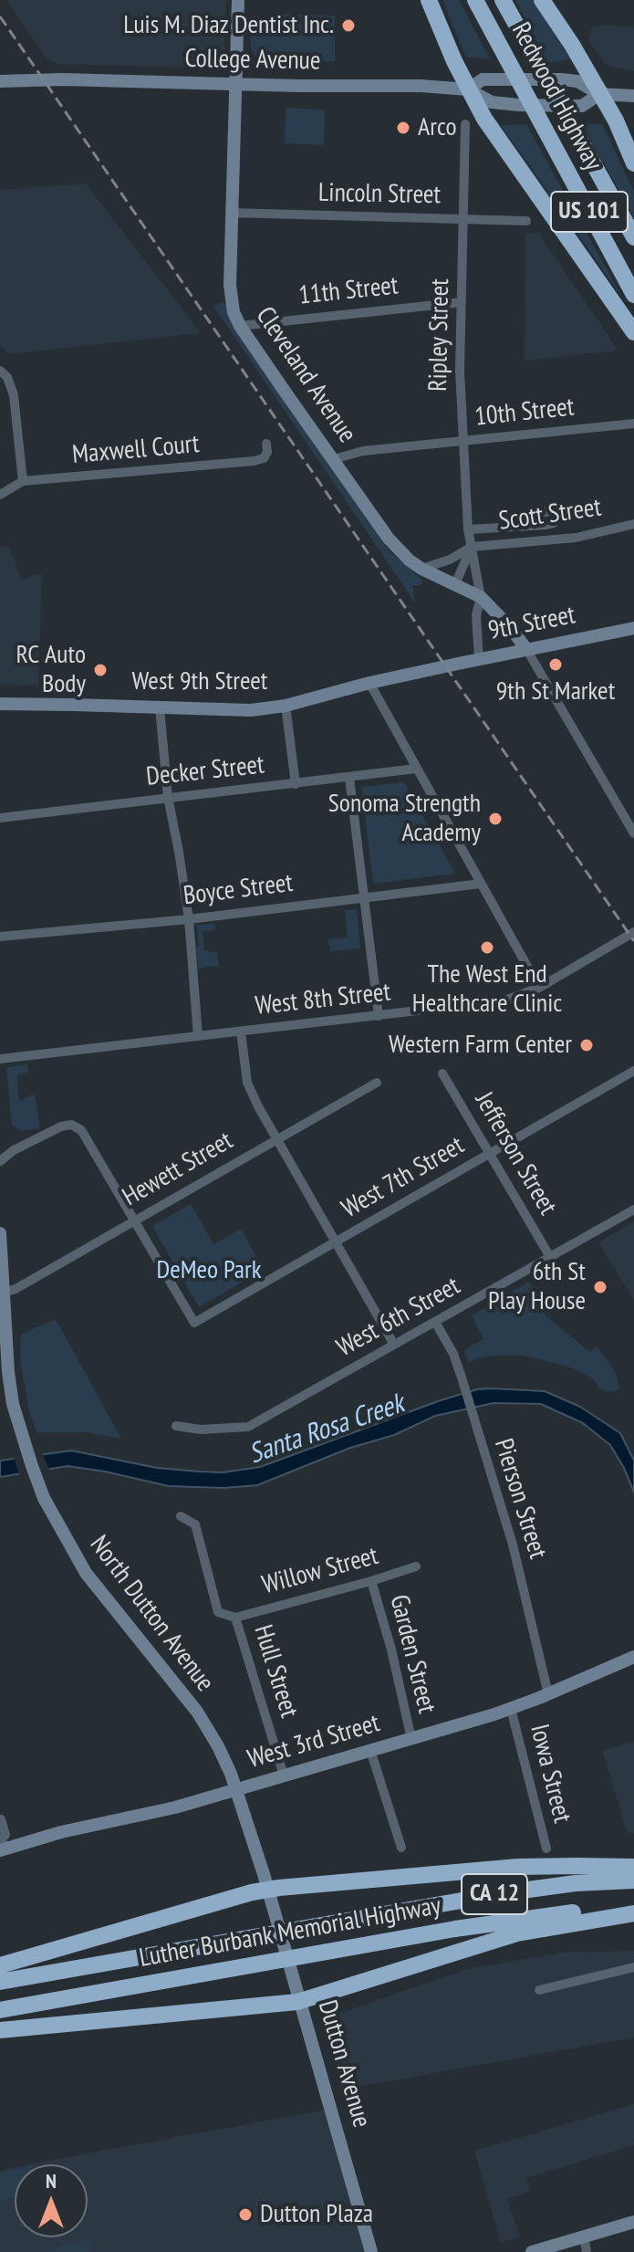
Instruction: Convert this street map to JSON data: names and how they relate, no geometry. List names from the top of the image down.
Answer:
{
  "streets": {
    "highway": [
      "Redwood Highway",
      "US 101",
      "CA 12",
      "Luther Burbank Memorial Highway"
    ],
    "main road": [
      "College Avenue",
      "Cleveland Avenue",
      "9th Street",
      "West 9th Street",
      "North Dutton Avenue",
      "West 3rd Street",
      "Dutton Avenue"
    ],
    "street": [
      "Lincoln Street",
      "11th Street",
      "Ripley Street",
      "10th Street",
      "Maxwell Court",
      "Scott Street",
      "Decker Street",
      "Boyce Street",
      "West 8th Street",
      "Jefferson Street",
      "Hewett Street",
      "West 7th Street",
      "West 6th Street",
      "Pierson Street",
      "Willow Street",
      "Garden Street",
      "Hull Street",
      "Iowa Street"
    ]
  },
  "crossings": [
    ["College Avenue", "Cleveland Avenue"],
    ["Lincoln Street", "Ripley Street"],
    ["Lincoln Street", "Cleveland Avenue"],
    ["11th Street", "Ripley Street"],
    ["11th Street", "Cleveland Avenue"],
    ["Ripley Street", "Cleveland Avenue"],
    ["Ripley Street", "10th Street"],
    ["Ripley Street", "Scott Street"],
    ["Ripley Street", "9th Street"],
    ["Cleveland Avenue", "10th Street"],
    ["Cleveland Avenue", "9th Street"],
    ["9th Street", "West 9th Street"],
    ["Jefferson Street", "West 7th Street"],
    ["Jefferson Street", "West 6th Street"],
    ["Hewett Street", "West 7th Street"],
    ["Hewett Street", "North Dutton Avenue"],
    ["West 6th Street", "Pierson Street"],
    ["Pierson Street", "West 3rd Street"],
    ["Willow Street", "Garden Street"],
    ["Willow Street", "Hull Street"],
    ["North Dutton Avenue", "West 3rd Street"],
    ["North Dutton Avenue", "Dutton Avenue"],
    ["Garden Street", "West 3rd Street"],
    ["Hull Street", "West 3rd Street"],
    ["West 3rd Street", "Iowa Street"]
  ],
  "water": ["Santa Rosa Creek"],
  "parks": ["DeMeo Park"],
  "places": [
    "Luis M. Diaz Dentist Inc.",
    "Arco",
    "9th St Market",
    "RC Auto Body",
    "Sonoma Strength Academy",
    "The West End Healthcare Clinic",
    "Western Farm Center",
    "6th St Play House",
    "Dutton Plaza"
  ],
  "north": "top"
}
